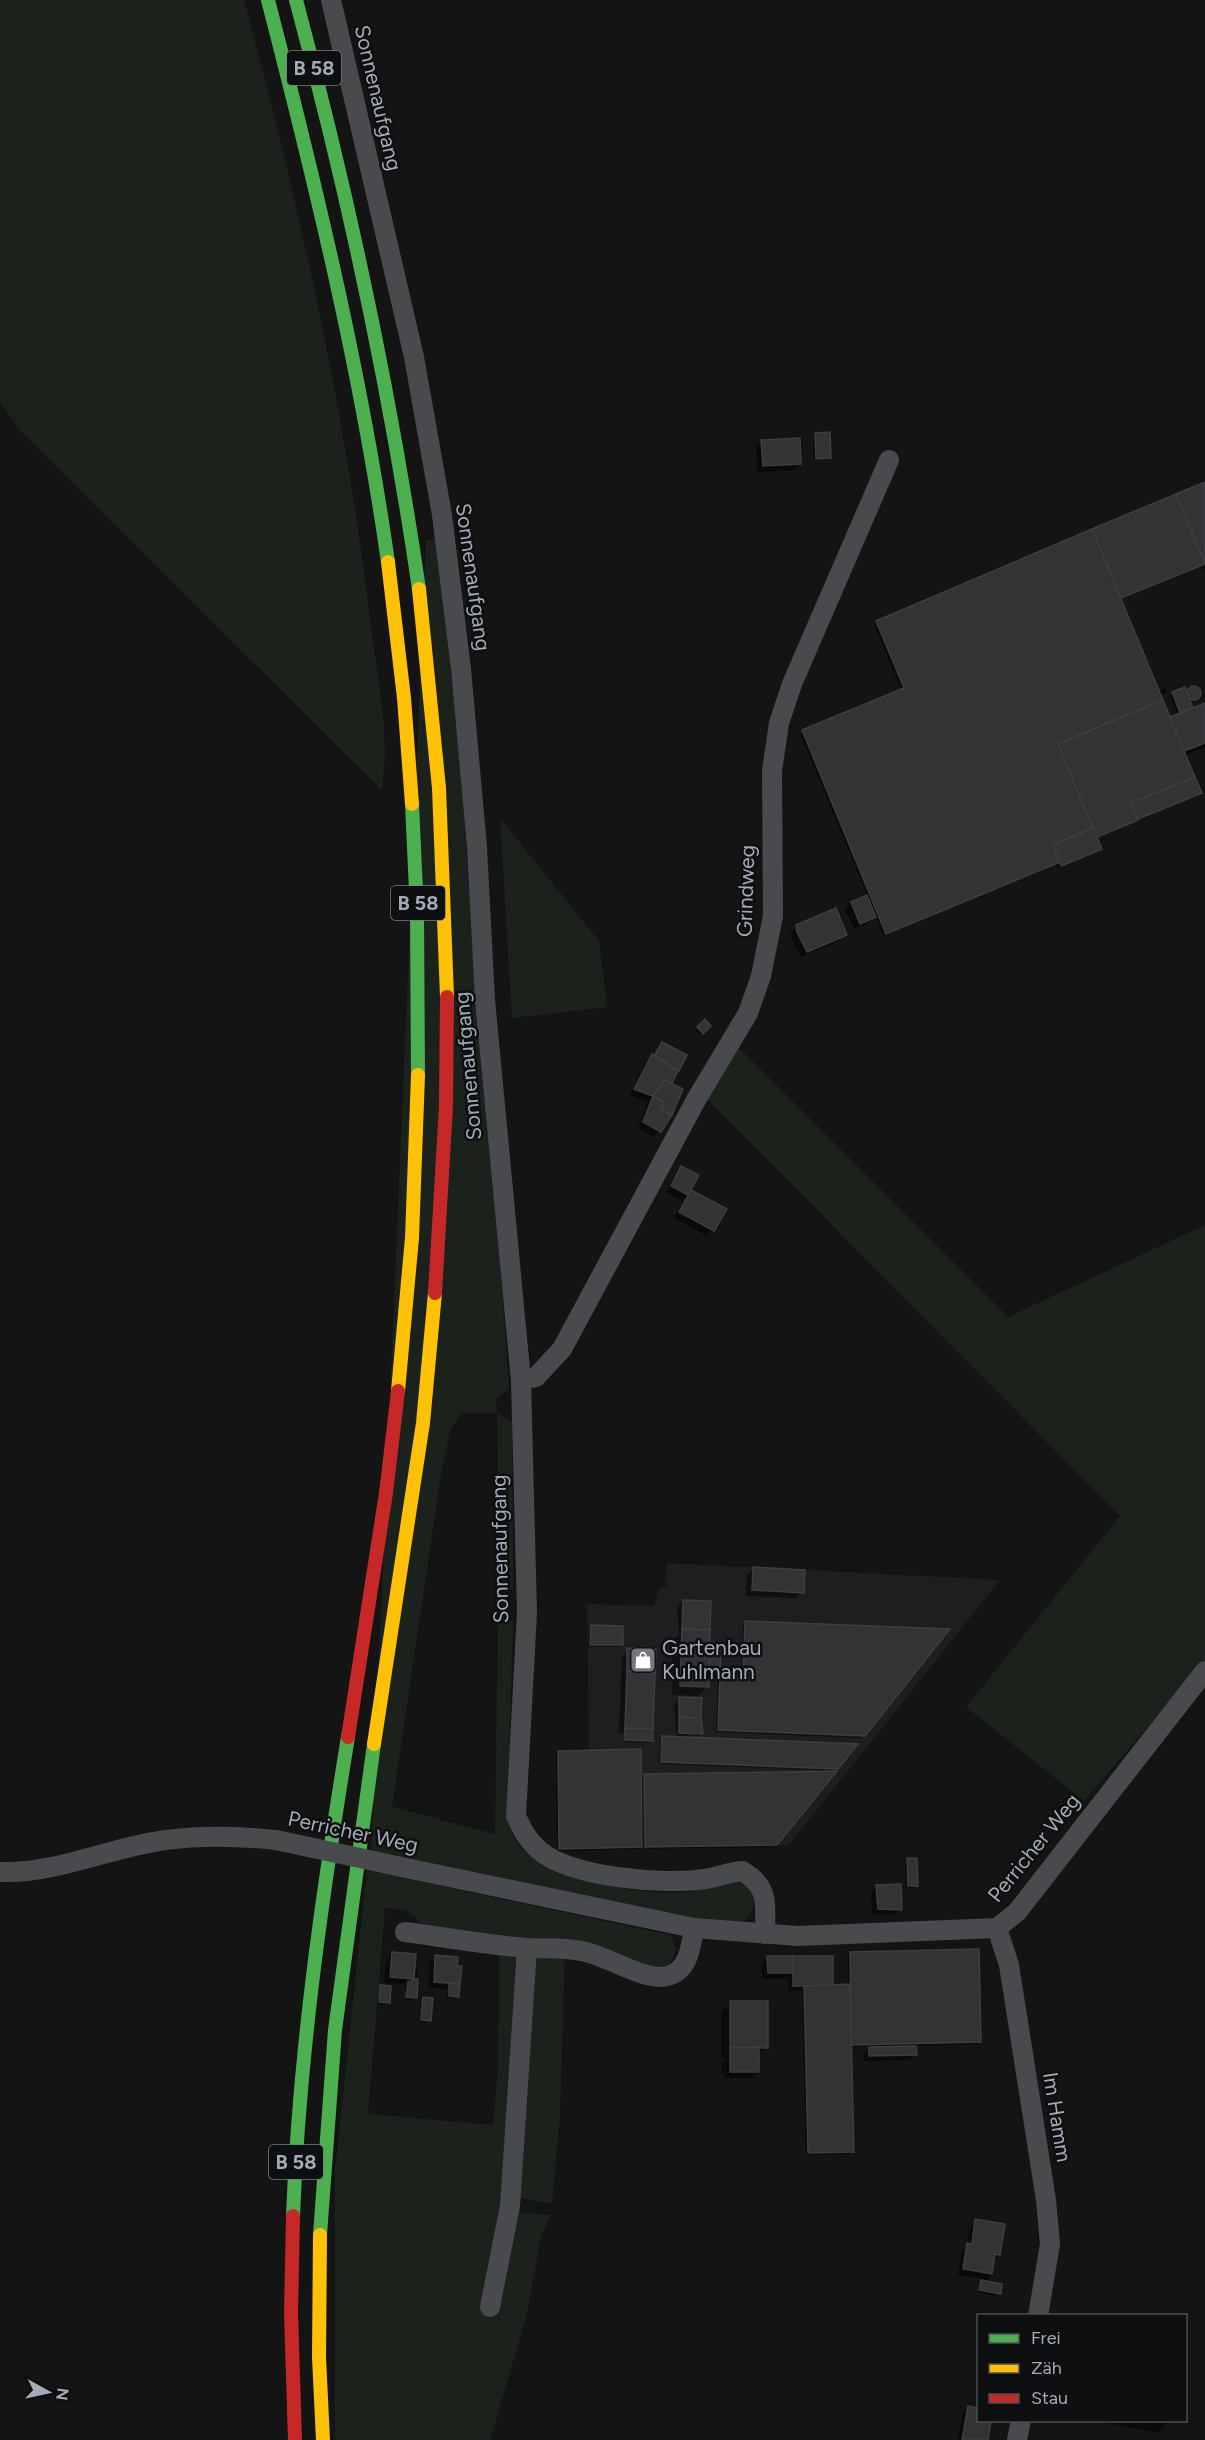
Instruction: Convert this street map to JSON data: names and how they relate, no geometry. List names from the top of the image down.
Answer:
{
  "streets": {
    "main road": ["B 58"],
    "street": [
      "Sonnenaufgang",
      "Grindweg",
      "Perricher Weg",
      "Im Hamm"
    ]
  },
  "crossings": [
    ["Sonnenaufgang", "Grindweg"],
    ["Sonnenaufgang", "Perricher Weg"],
    ["Perricher Weg", "Im Hamm"]
  ],
  "places": {
    "shop": ["Gartenbau Kuhlmann"]
  },
  "legend": ["Frei", "Zäh", "Stau"],
  "north": "right"
}
